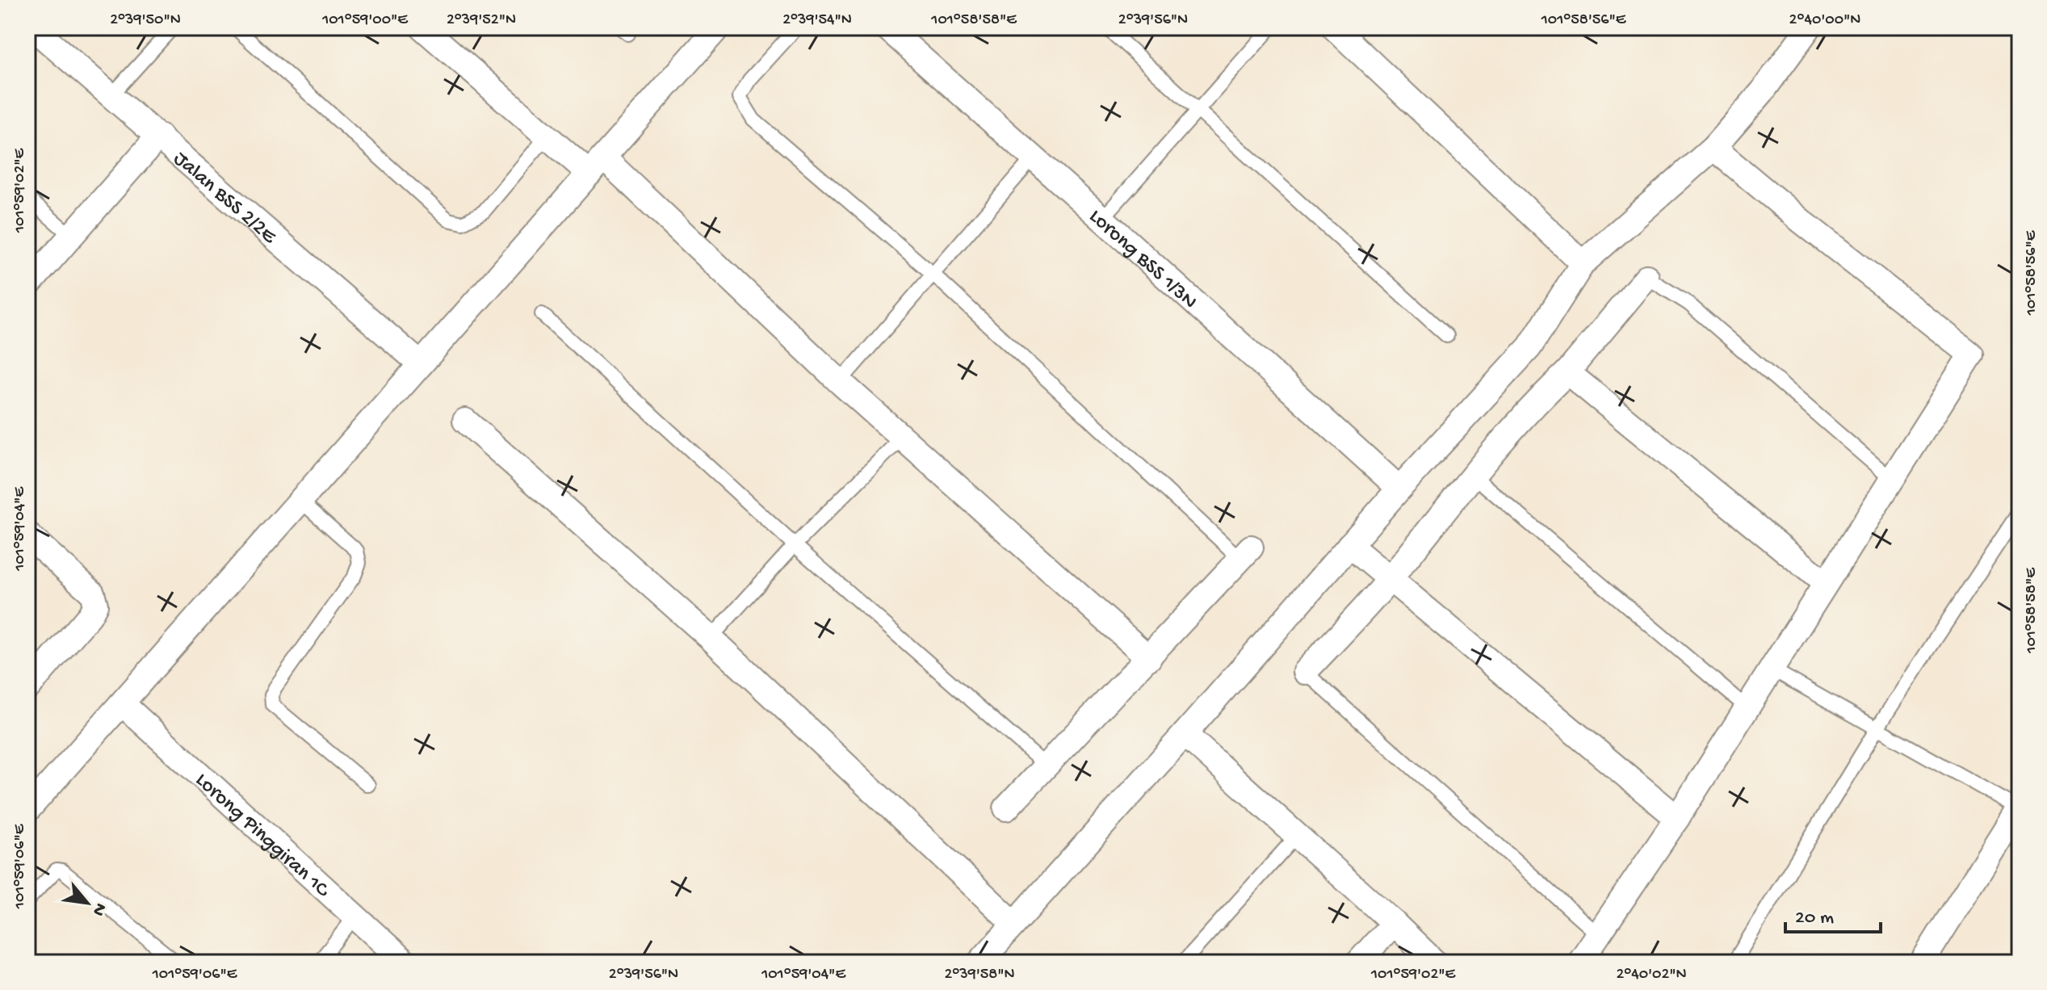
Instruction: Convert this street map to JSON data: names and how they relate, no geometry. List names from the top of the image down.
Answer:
{
  "streets": {
    "street": ["Jalan BSS 2/2E", "Lorong BSS 1/3N", "Lorong Pinggiran 1C"]
  },
  "scale_bar": "20 m",
  "north": "bottom right",
  "coordinates": [
    "2°39'50\"N",
    "101°59'00\"E",
    "2°39'52\"N",
    "2°39'54\"N",
    "101°58'58\"E",
    "2°39'56\"N",
    "101°58'56\"E",
    "2°40'00\"N",
    "101°59'02\"E",
    "101°59'04\"E",
    "101°59'06\"E",
    "2°39'58\"N",
    "2°40'02\"N"
  ]
}
